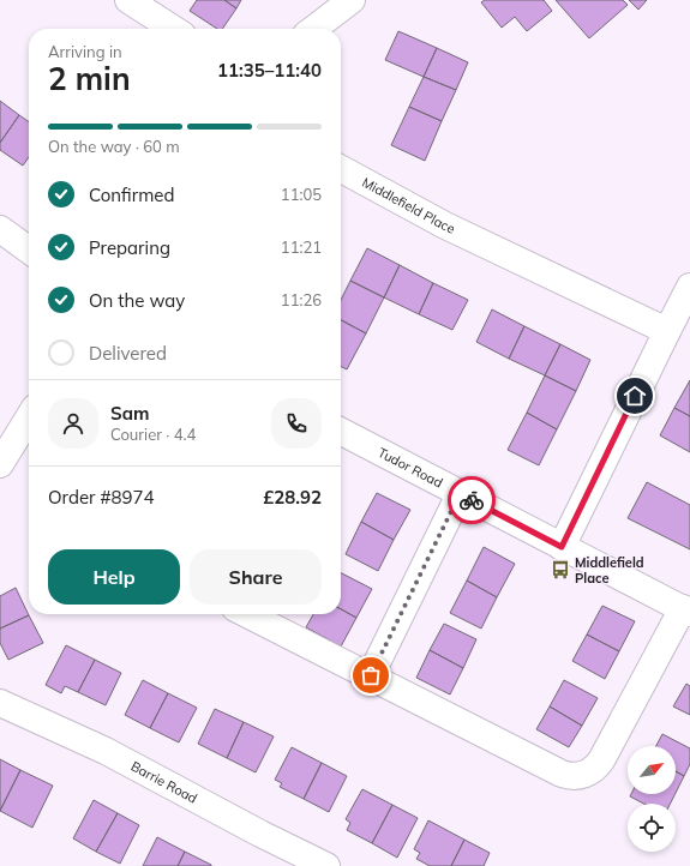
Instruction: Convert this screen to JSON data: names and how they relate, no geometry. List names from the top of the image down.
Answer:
{
  "streets": {
    "street": ["Middlefield Place", "Tudor Road", "Barrie Road"]
  },
  "places": {
    "bus stop": ["Middlefield Place"]
  },
  "north": "top right",
  "page": {
    "heading": ["2 min", "Arriving in", "11:35–11:40"],
    "panel": [
      "Sam",
      "Courier · 4.4",
      "Order #8974",
      "£28.92"
    ],
    "bar": "On the way · 60 m",
    "list": [
      ["Confirmed", "11:05"],
      ["Preparing", "11:21"],
      ["On the way", "11:26"],
      "Delivered"
    ],
    "buttons": ["Help", "Share"]
  }
}
